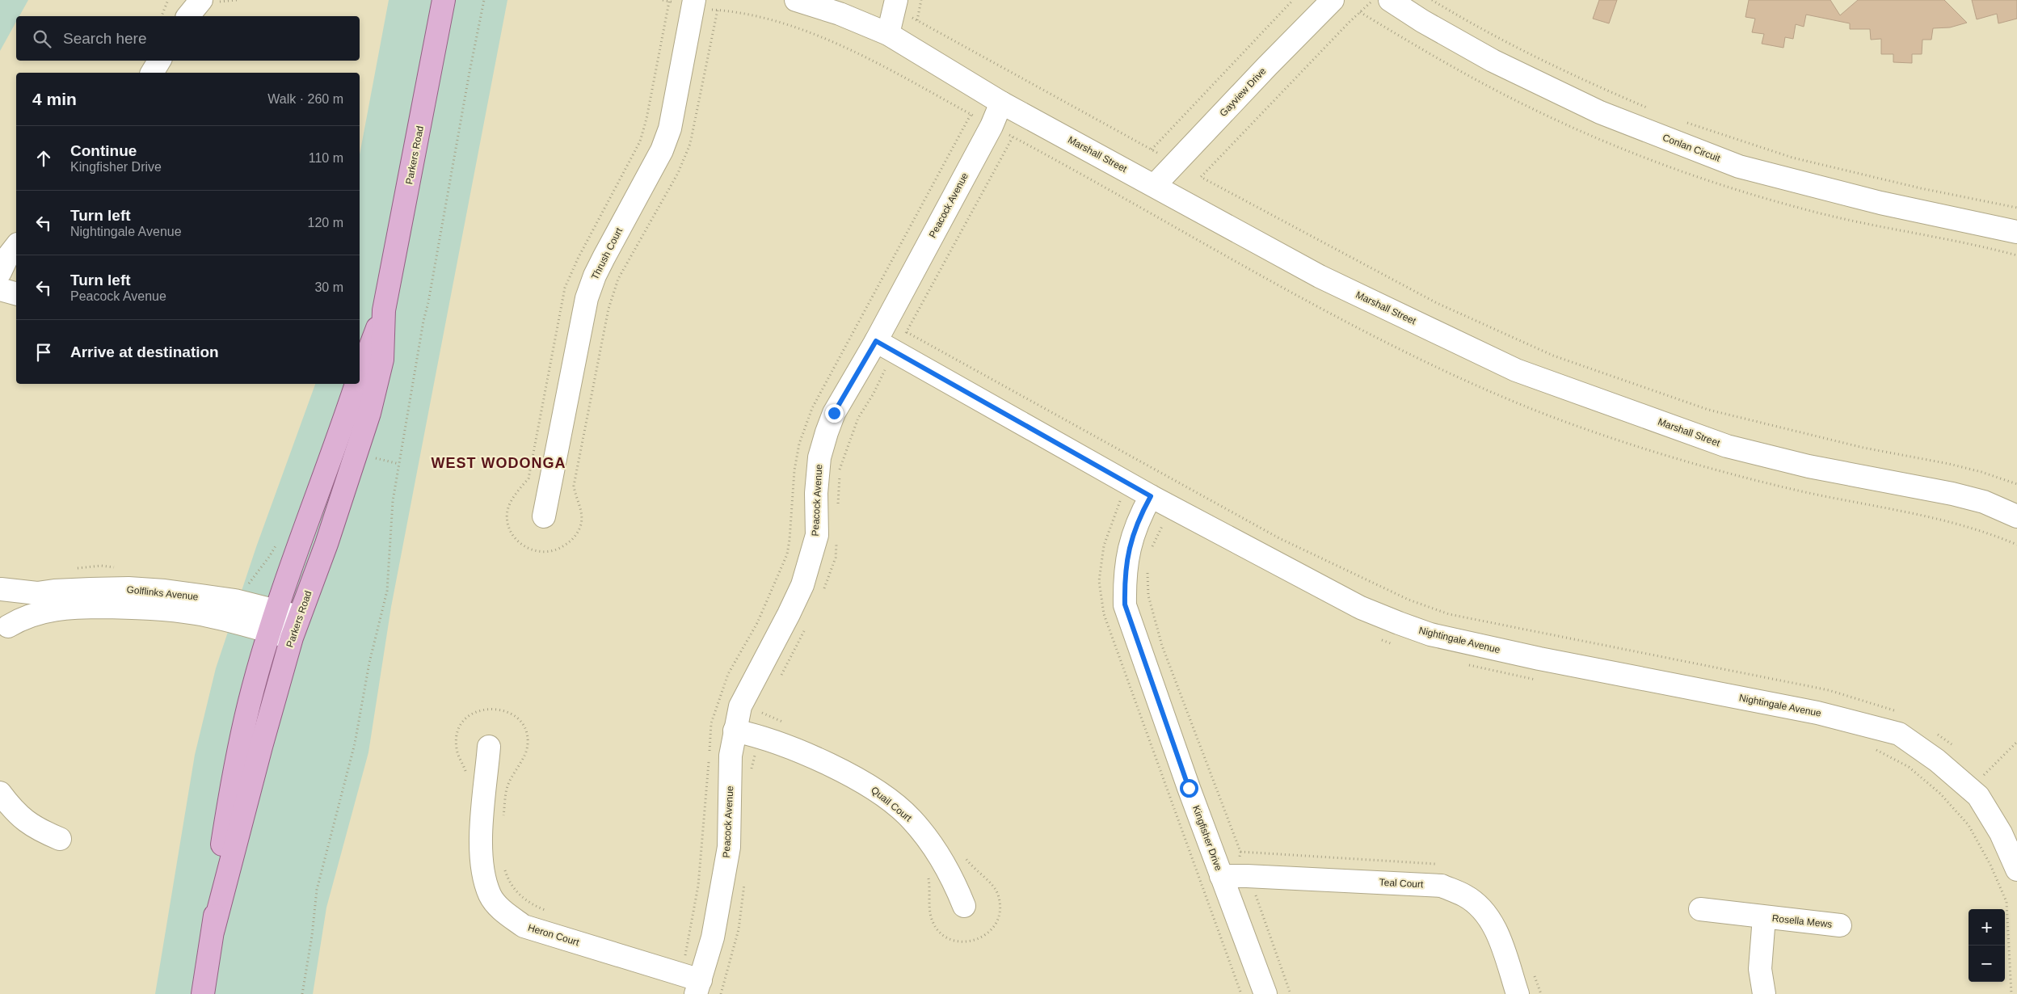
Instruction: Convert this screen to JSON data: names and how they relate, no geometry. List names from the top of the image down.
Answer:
{
  "streets": {
    "main road": ["Parkers Road"],
    "street": [
      "Gayview Drive",
      "Conlan Circuit",
      "Marshall Street",
      "Peacock Avenue",
      "Thrush Court",
      "Golflinks Avenue",
      "Nightingale Avenue",
      "Quail Court",
      "Kingfisher Drive",
      "Teal Court",
      "Rosella Mews",
      "Heron Court"
    ]
  },
  "crossings": [
    ["Gayview Drive", "Marshall Street"],
    ["Marshall Street", "Peacock Avenue"],
    ["Parkers Road", "Golflinks Avenue"],
    ["Peacock Avenue", "Nightingale Avenue"],
    ["Peacock Avenue", "Quail Court"],
    ["Peacock Avenue", "Heron Court"],
    ["Nightingale Avenue", "Kingfisher Drive"],
    ["Kingfisher Drive", "Teal Court"]
  ],
  "districts": ["WEST WODONGA"],
  "page": {
    "search": "Search here",
    "heading": ["4 min", "Walk · 260 m"],
    "list": [
      ["Continue", "Kingfisher Drive", "110 m"],
      ["Turn left", "Nightingale Avenue", "120 m"],
      ["Turn left", "Peacock Avenue", "30 m"],
      "Arrive at destination"
    ],
    "map_buttons": ["+", "−"]
  }
}
